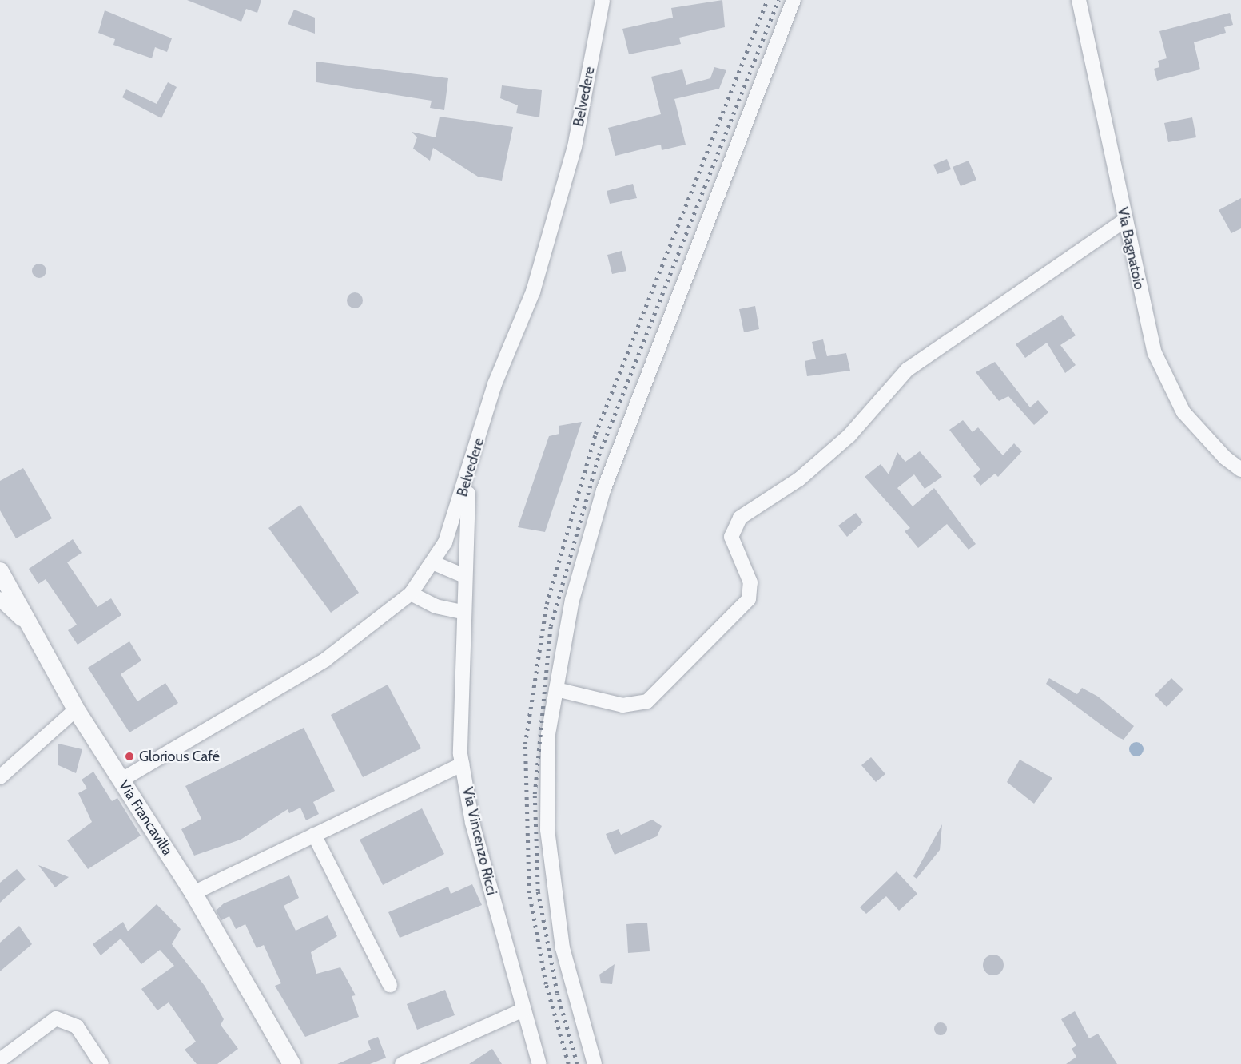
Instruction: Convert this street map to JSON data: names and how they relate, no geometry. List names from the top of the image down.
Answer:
{
  "streets": {
    "street": [
      "Belvedere",
      "Via Bagnatoio",
      "Via Francavilla",
      "Via Vincenzo Ricci"
    ]
  },
  "crossings": [
    ["Belvedere", "Via Francavilla"],
    ["Belvedere", "Via Vincenzo Ricci"]
  ],
  "places": ["Glorious Café"]
}
